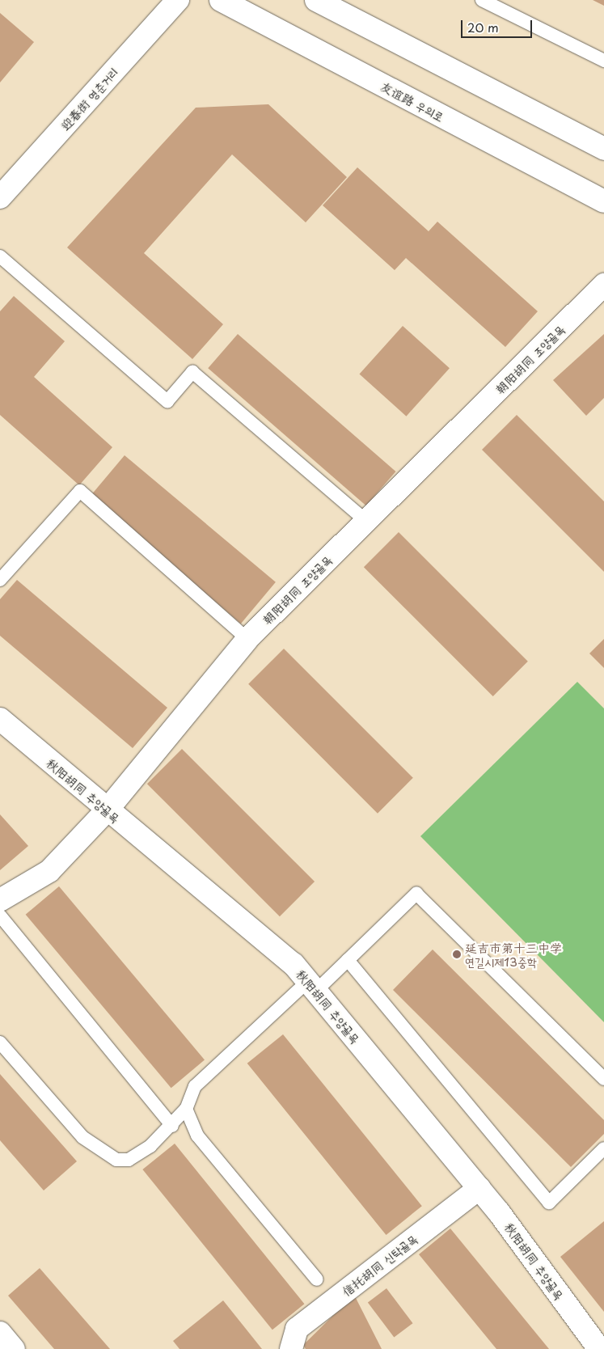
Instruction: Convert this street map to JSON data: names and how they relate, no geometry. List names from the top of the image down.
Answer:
{
  "streets": {
    "street": [
      "迎春街 영춘거리",
      "友谊路 우의로",
      "朝阳胡同 조양골목",
      "秋阳胡同 추양골목",
      "信托胡同 신탁골목"
    ]
  },
  "crossings": [
    ["朝阳胡同 조양골목", "秋阳胡同 추양골목"],
    ["秋阳胡同 추양골목", "信托胡同 신탁골목"]
  ],
  "places": ["延吉市第十三中学 연길시제13중학"],
  "scale_bar": "20 m"
}
